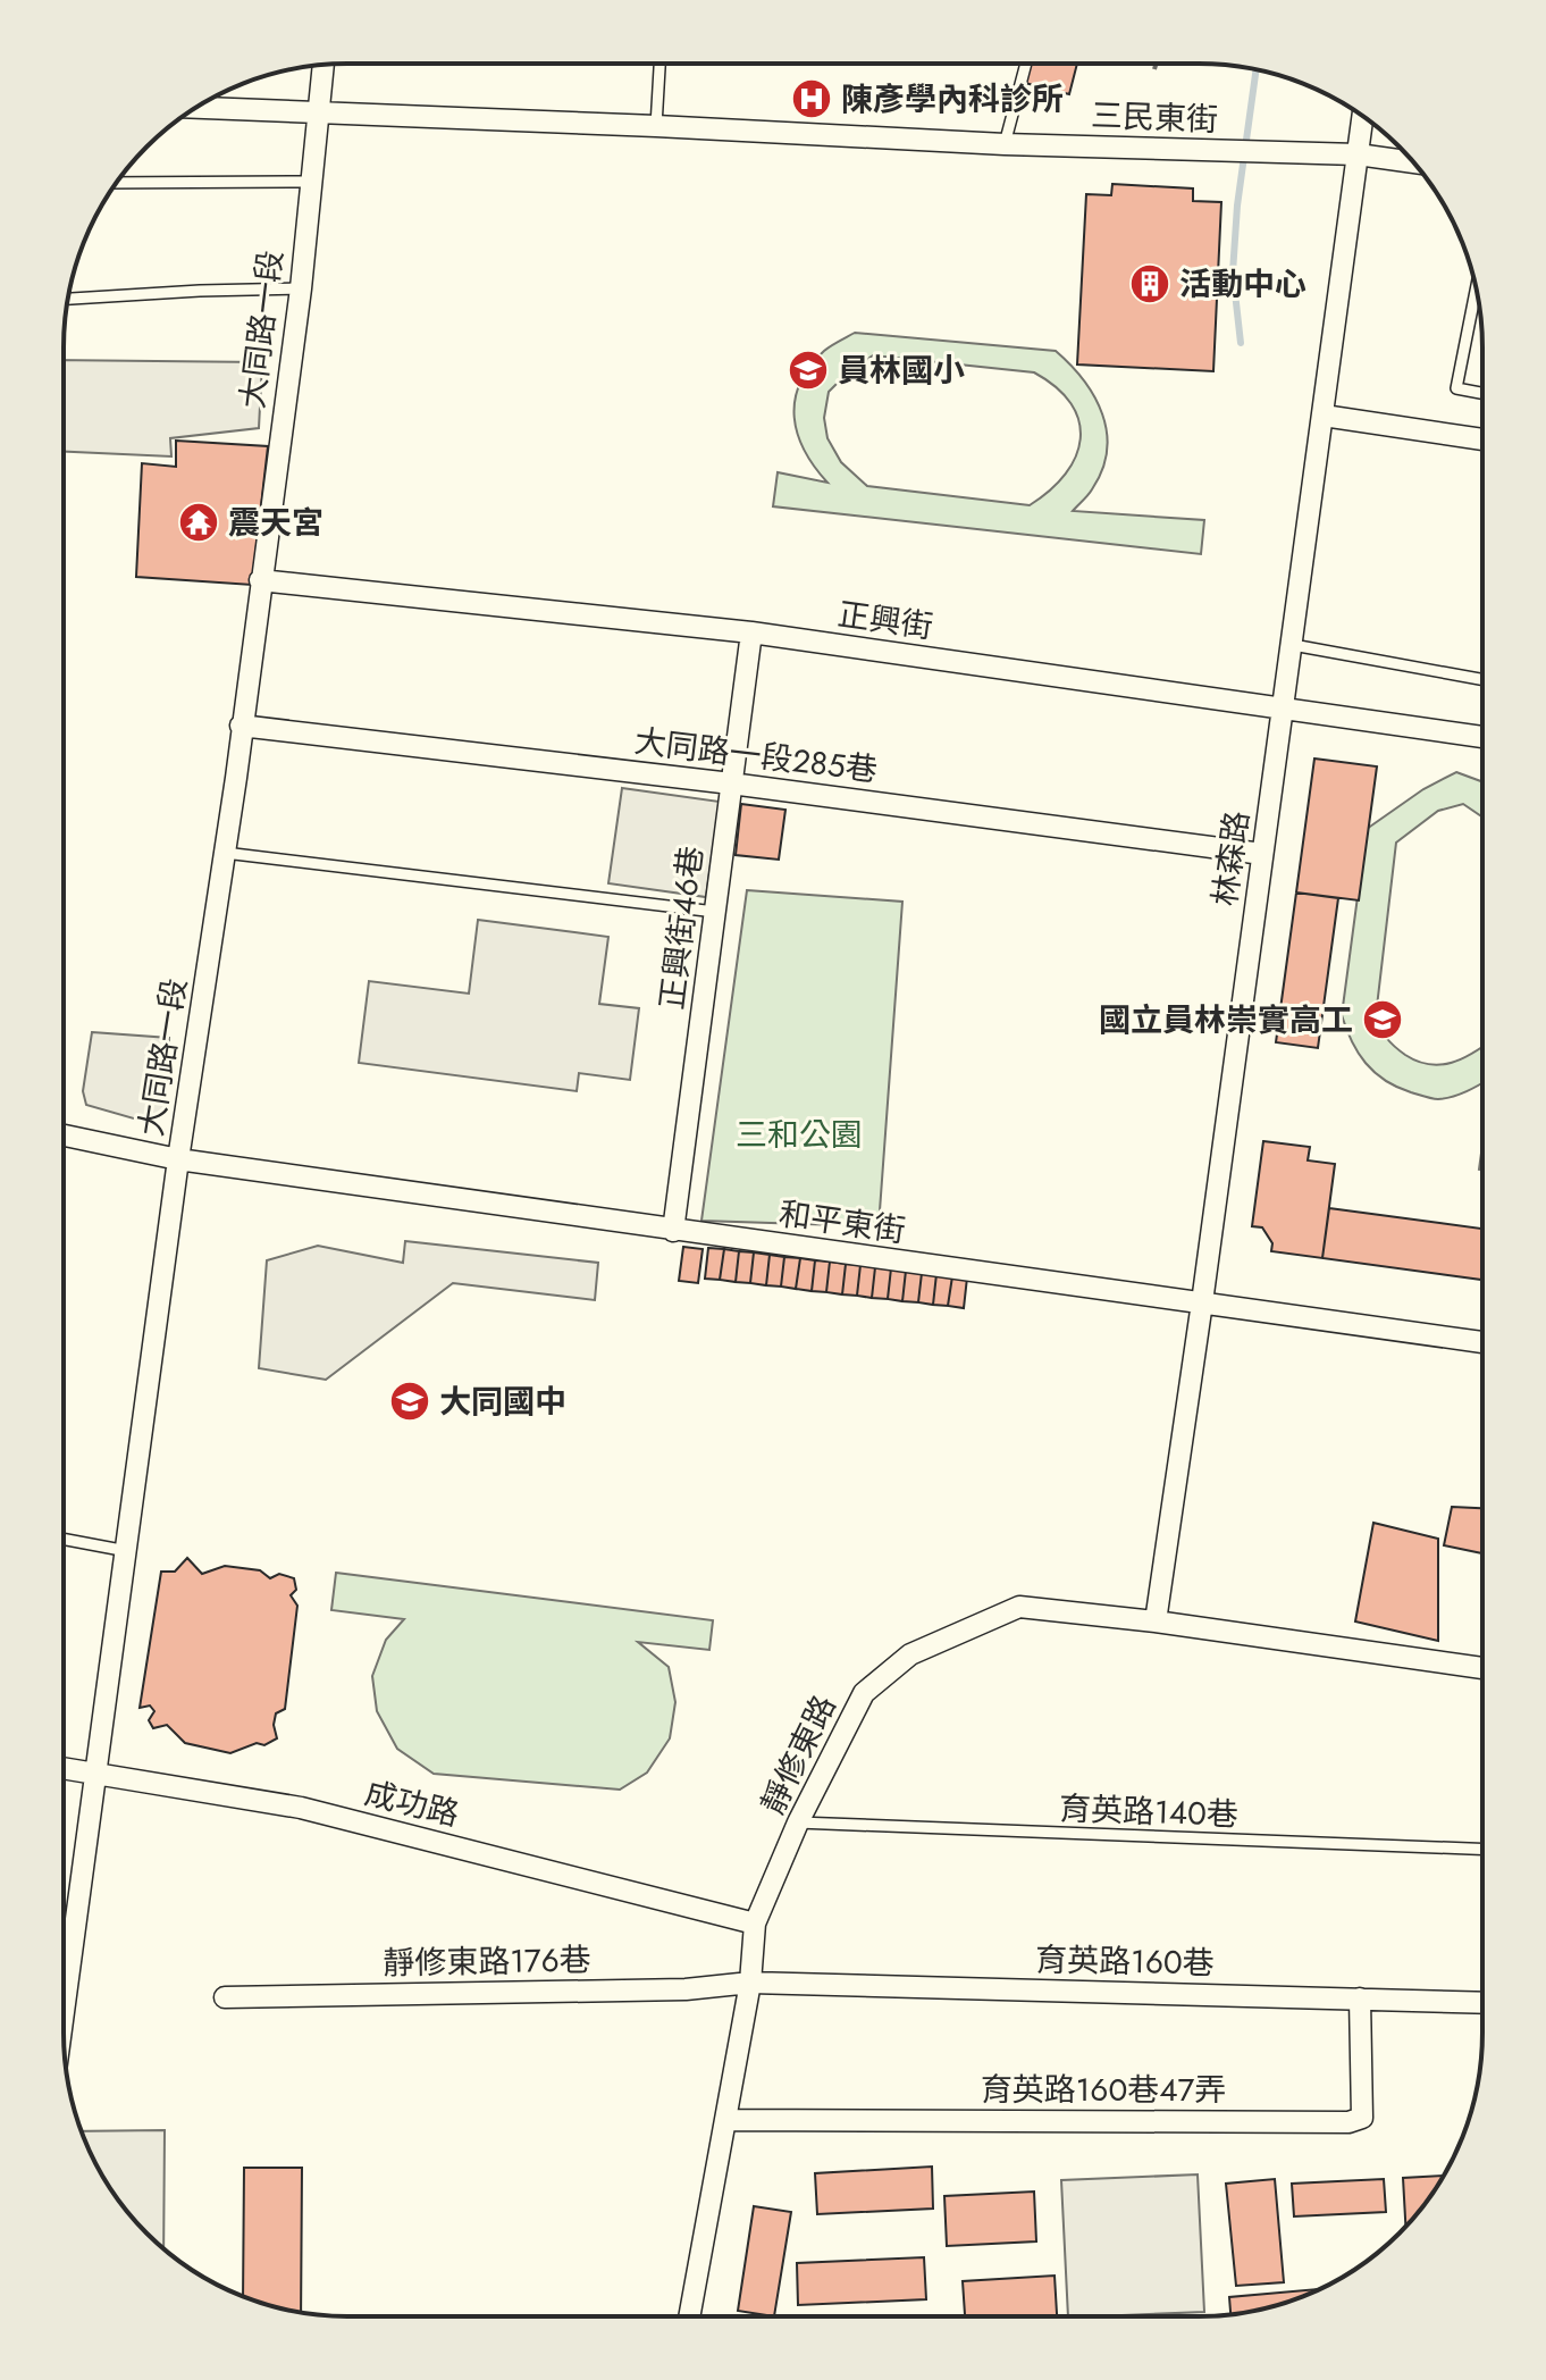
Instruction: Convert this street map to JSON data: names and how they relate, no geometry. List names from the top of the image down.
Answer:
{
  "streets": {
    "street": [
      "三民東街",
      "大同路一段",
      "正興街",
      "大同路一段285巷",
      "林森路",
      "正興街46巷",
      "和平東街",
      "靜修東路",
      "成功路",
      "靜修東路176巷",
      "育英路160巷",
      "育英路160巷47弄"
    ],
    "lane": ["育英路140巷"]
  },
  "crossings": [
    ["三民東街", "大同路一段"],
    ["三民東街", "林森路"],
    ["大同路一段", "正興街"],
    ["大同路一段", "大同路一段285巷"],
    ["大同路一段", "和平東街"],
    ["大同路一段", "成功路"],
    ["正興街", "林森路"],
    ["正興街", "正興街46巷"],
    ["大同路一段285巷", "林森路"],
    ["大同路一段285巷", "正興街46巷"],
    ["林森路", "和平東街"],
    ["林森路", "靜修東路"],
    ["正興街46巷", "和平東街"],
    ["靜修東路", "成功路"],
    ["靜修東路", "育英路140巷"],
    ["靜修東路", "靜修東路176巷"],
    ["靜修東路", "育英路160巷"],
    ["靜修東路", "育英路160巷47弄"],
    ["靜修東路176巷", "育英路160巷"],
    ["育英路160巷", "育英路160巷47弄"]
  ],
  "parks": ["三和公園"],
  "places": {
    "hospital": ["陳彥學內科診所"],
    "building": ["活動中心"],
    "school or university": ["員林國小", "國立員林崇實高工", "大同國中"],
    "temple": ["震天宮"]
  }
}
